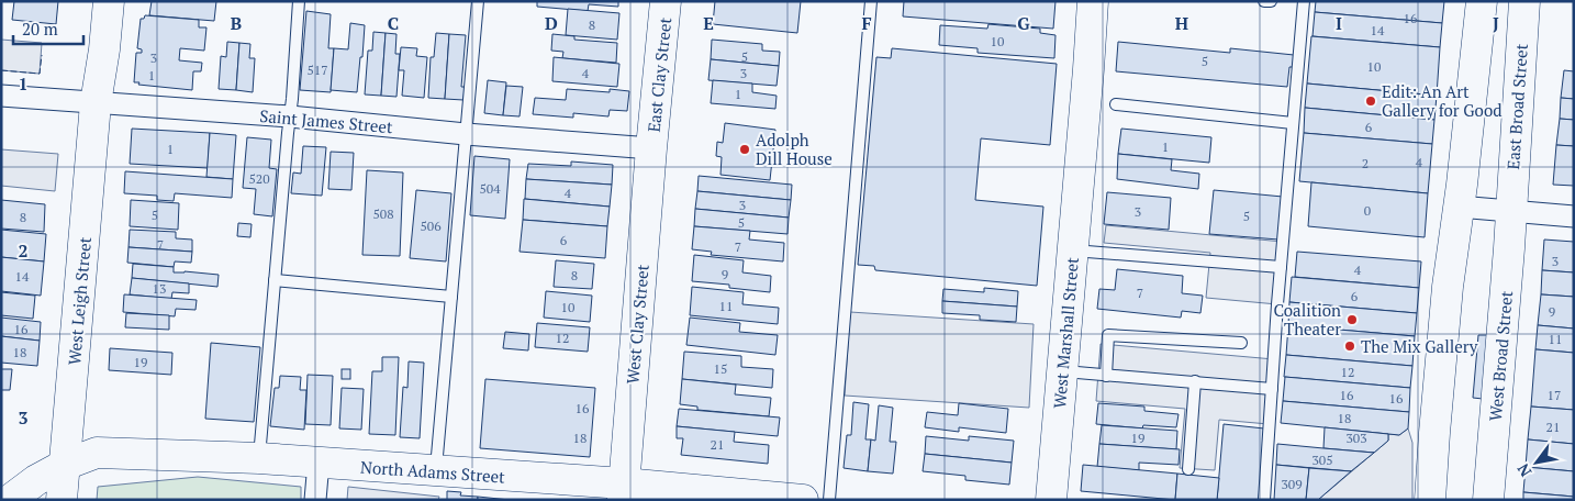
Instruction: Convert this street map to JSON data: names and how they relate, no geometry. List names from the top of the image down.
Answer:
{
  "streets": {
    "main road": [
      "East Clay Street",
      "East Broad Street",
      "West Leigh Street",
      "West Clay Street",
      "West Marshall Street",
      "West Broad Street",
      "North Adams Street"
    ],
    "street": ["Saint James Street"]
  },
  "crossings": [
    ["East Clay Street", "Saint James Street"],
    ["East Clay Street", "West Clay Street"],
    ["East Broad Street", "West Broad Street"],
    ["Saint James Street", "West Leigh Street"],
    ["Saint James Street", "West Clay Street"],
    ["West Leigh Street", "North Adams Street"],
    ["West Clay Street", "North Adams Street"]
  ],
  "places": [
    "Edit: An Art Gallery for Good",
    "Adolph Dill House",
    "Coalition Theater",
    "The Mix Gallery"
  ],
  "house_numbers": [
    "16",
    "8",
    "14",
    "10",
    "5",
    "3",
    "5",
    "10",
    "517",
    "4",
    "3",
    "1",
    "1",
    "6",
    "1",
    "1",
    "4",
    "2",
    "520",
    "504",
    "4",
    "3",
    "0",
    "3",
    "508",
    "5",
    "5",
    "8",
    "5",
    "506",
    "6",
    "7",
    "7",
    "3",
    "4",
    "9",
    "8",
    "14",
    "13",
    "7",
    "6",
    "11",
    "10",
    "9",
    "16",
    "12",
    "11",
    "18",
    "19",
    "15",
    "12",
    "16",
    "17",
    "16",
    "16",
    "18",
    "21",
    "18",
    "19",
    "303",
    "21",
    "305",
    "309"
  ],
  "scale_bar": "20 m",
  "north": "bottom left",
  "grid": {
    "columns": [
      "B",
      "C",
      "D",
      "E",
      "F",
      "G",
      "H",
      "I",
      "J"
    ],
    "rows": ["1", "2", "3"]
  }
}
